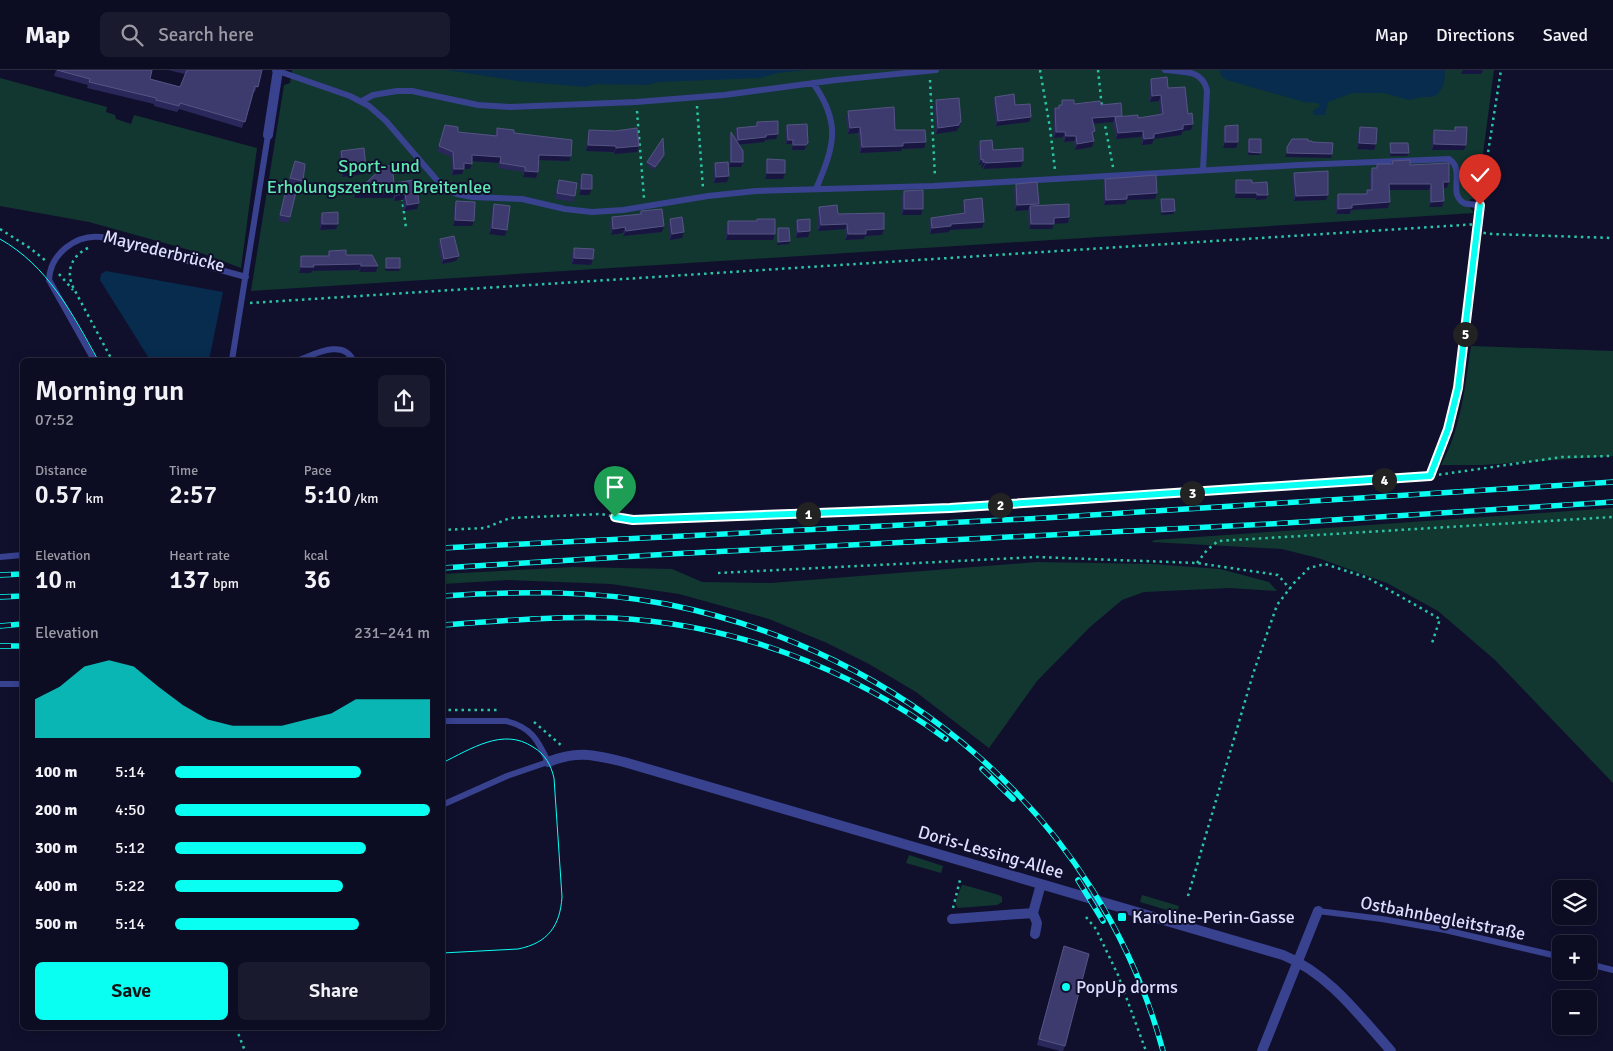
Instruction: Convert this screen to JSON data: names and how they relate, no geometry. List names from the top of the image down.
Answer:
{
  "streets": {
    "street": ["Doris-Lessing-Allee"],
    "lane": ["Ostbahnbegleitstraße"],
    "path": ["Mayrederbrücke"]
  },
  "parks": ["Sport- und Erholungszentrum Breitenlee"],
  "places": {
    "transit": ["Karoline-Perin-Gasse"],
    "other": ["PopUp dorms"]
  },
  "page": {
    "header": "Map",
    "search": "Search here",
    "nav": ["Map", "Directions", "Saved"],
    "pins": [
      "5",
      "4",
      "3",
      "2",
      "1"
    ],
    "heading": ["Morning run", "07:52"],
    "stats": [
      ["Distance", "0.57 km"],
      ["Time", "2:57"],
      ["Pace", "5:10 /km"],
      ["Elevation", "10 m"],
      ["Heart rate", "137 bpm"],
      ["kcal", "36"]
    ],
    "chart": ["Elevation", "231–241 m"],
    "list": [
      {
        "name": "100 m",
        "note": "5:14"
      },
      {
        "name": "200 m",
        "note": "4:50"
      },
      {
        "name": "300 m",
        "note": "5:12"
      },
      {
        "name": "400 m",
        "note": "5:22"
      },
      {
        "name": "500 m",
        "note": "5:14"
      }
    ],
    "map_buttons": ["+", "−"],
    "buttons": ["Save", "Share"]
  }
}
